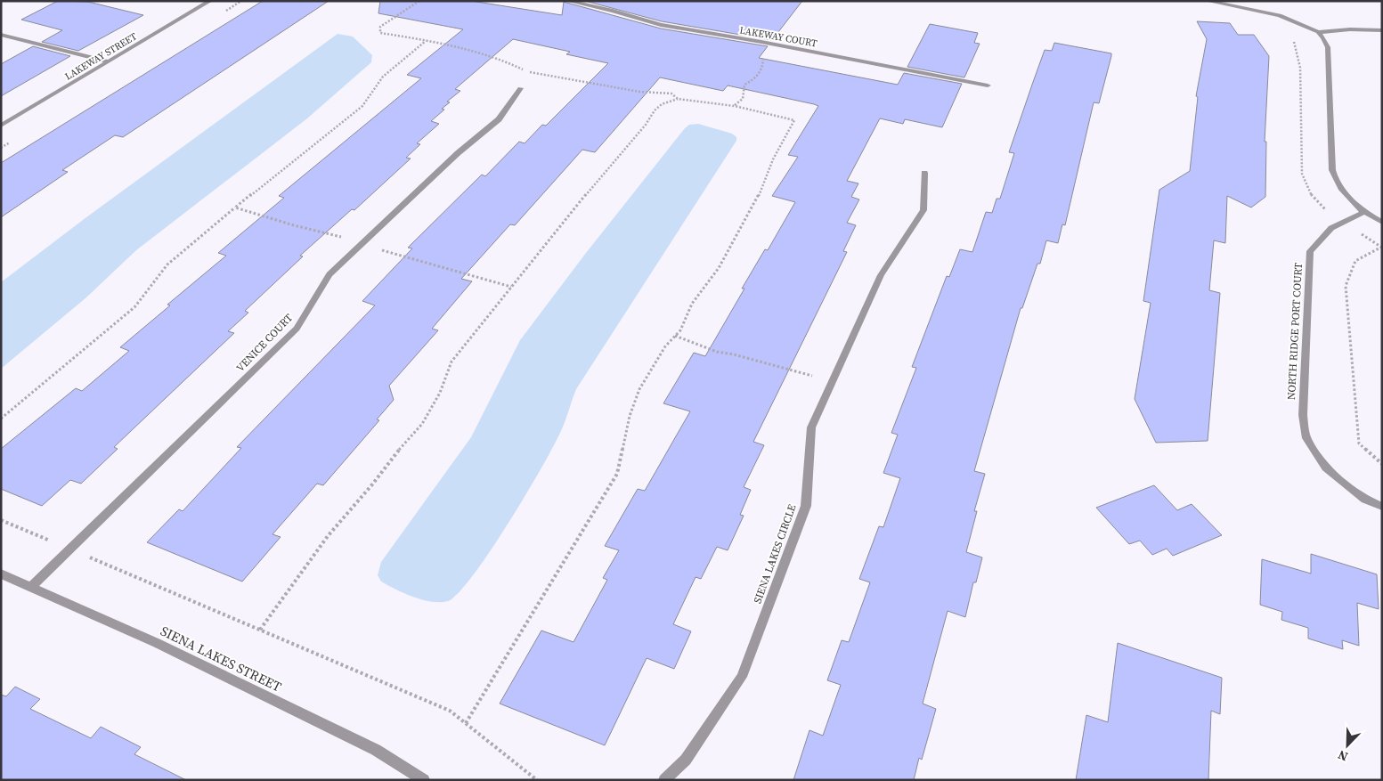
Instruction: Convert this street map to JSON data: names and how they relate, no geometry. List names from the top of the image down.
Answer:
{
  "streets": {
    "street": [
      "LAKEWAY COURT",
      "LAKEWAY STREET",
      "NORTH RIDGE PORT COURT",
      "VENICE COURT",
      "SIENA LAKES CIRCLE",
      "SIENA LAKES STREET"
    ]
  },
  "crossings": [
    ["VENICE COURT", "SIENA LAKES STREET"]
  ],
  "north": "bottom left"
}
